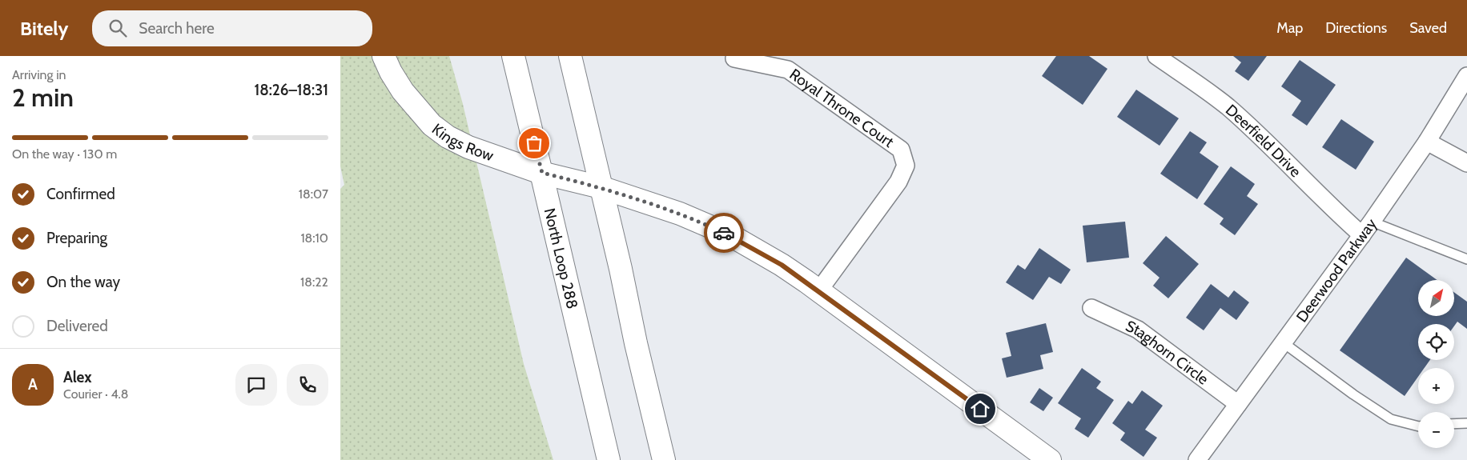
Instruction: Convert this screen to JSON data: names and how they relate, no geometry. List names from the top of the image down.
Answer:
{
  "streets": {
    "main road": ["Kings Row", "North Loop 288"],
    "street": [
      "Royal Throne Court",
      "Deerfield Drive",
      "Deerwood Parkway",
      "Staghorn Circle"
    ]
  },
  "crossings": [
    ["Royal Throne Court", "Kings Row"],
    ["Kings Row", "North Loop 288"],
    ["Deerfield Drive", "Deerwood Parkway"],
    ["Deerwood Parkway", "Staghorn Circle"]
  ],
  "north": "top right",
  "page": {
    "header": "Bitely",
    "search": "Search here",
    "nav": ["Map", "Directions", "Saved"],
    "heading": ["2 min", "Arriving in", "18:26–18:31"],
    "panel": ["Alex", "Courier · 4.8"],
    "bar": "On the way · 130 m",
    "list": [
      ["Confirmed", "18:07"],
      ["Preparing", "18:10"],
      ["On the way", "18:22"],
      "Delivered"
    ],
    "map_buttons": ["+", "−"],
    "round": "A"
  }
}
